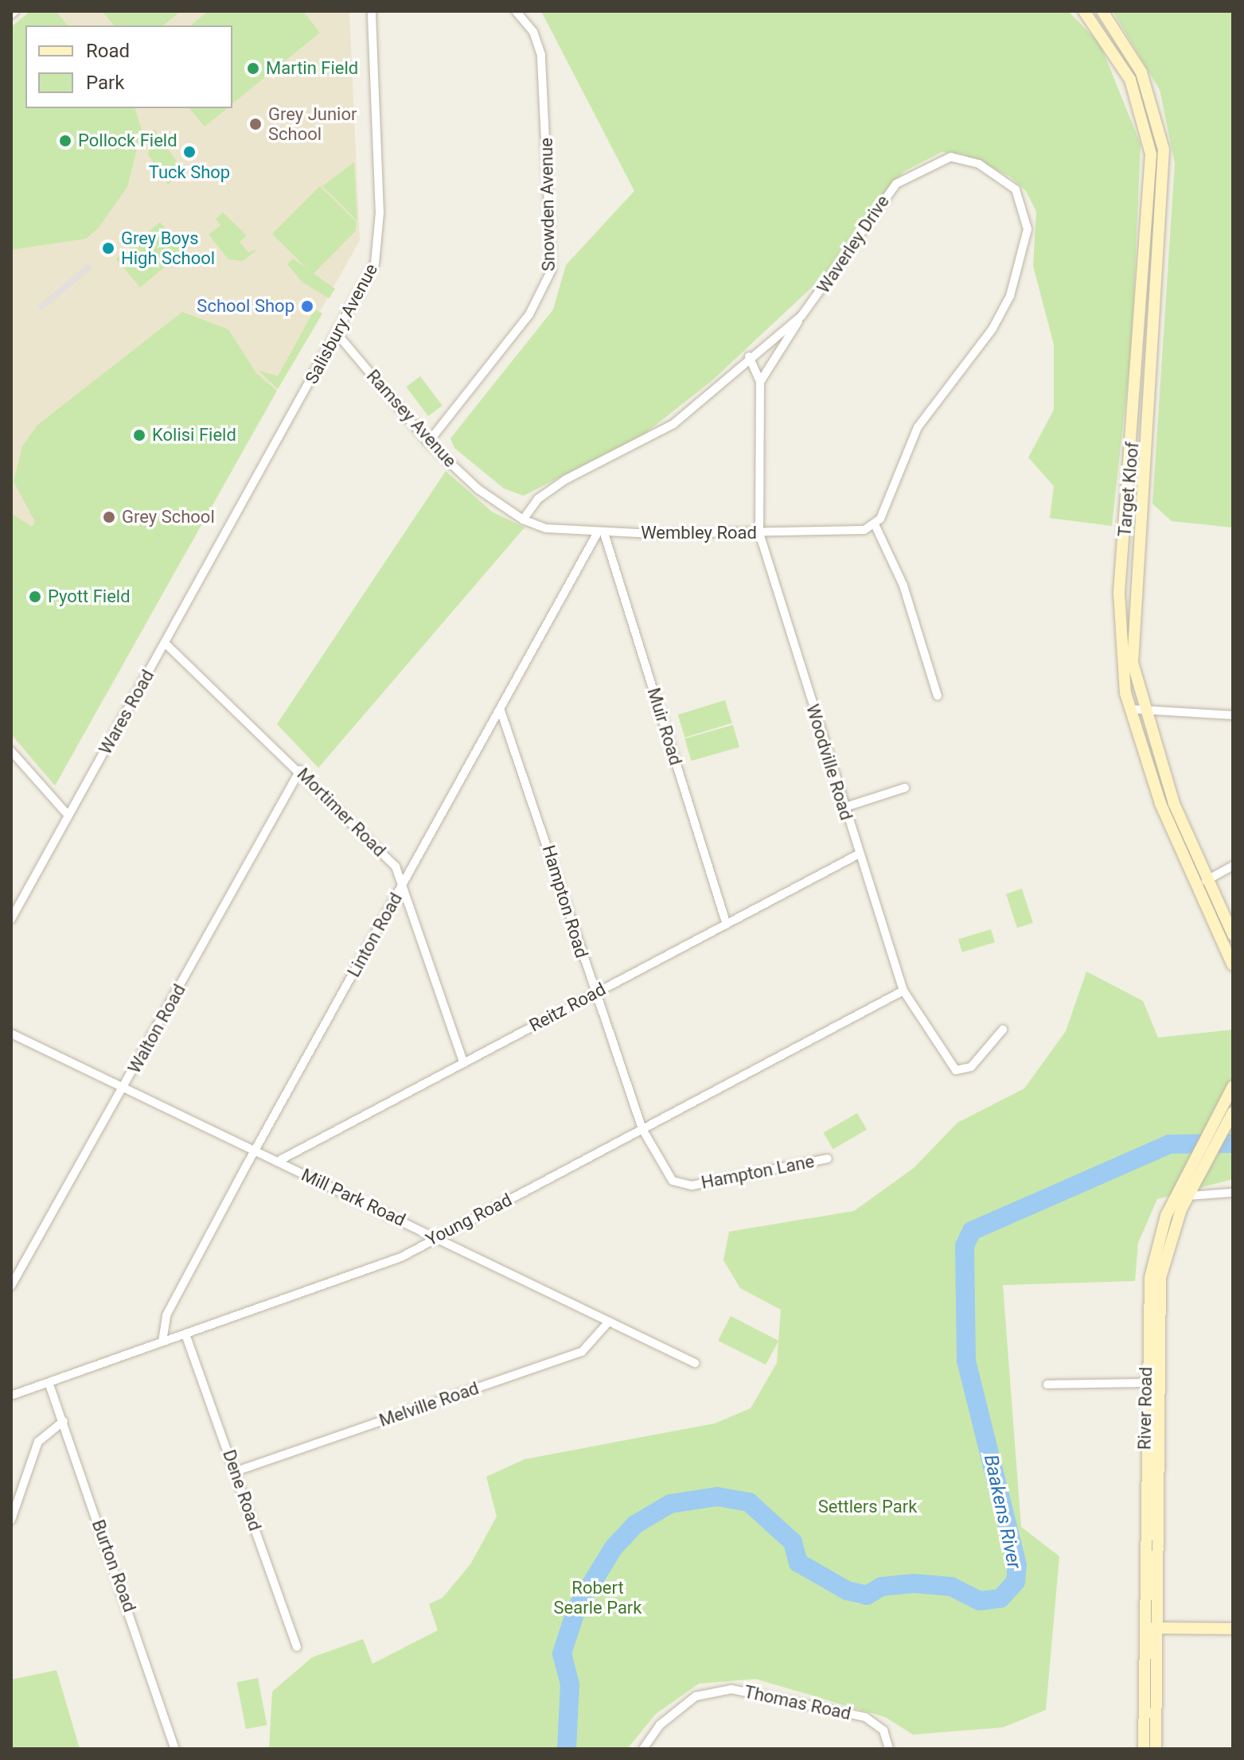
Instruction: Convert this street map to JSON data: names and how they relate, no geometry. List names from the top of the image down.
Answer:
{
  "streets": {
    "main road": ["Target Kloof", "River Road"],
    "street": [
      "Snowden Avenue",
      "Waverley Drive",
      "Salisbury Avenue",
      "Ramsey Avenue",
      "Wembley Road",
      "Wares Road",
      "Muir Road",
      "Woodville Road",
      "Mortimer Road",
      "Hampton Road",
      "Linton Road",
      "Reitz Road",
      "Walton Road",
      "Hampton Lane",
      "Mill Park Road",
      "Young Road",
      "Melville Road",
      "Dene Road",
      "Burton Road",
      "Thomas Road"
    ]
  },
  "crossings": [
    ["Snowden Avenue", "Ramsey Avenue"],
    ["Waverley Drive", "Ramsey Avenue"],
    ["Waverley Drive", "Wembley Road"],
    ["Salisbury Avenue", "Ramsey Avenue"],
    ["Salisbury Avenue", "Wares Road"],
    ["Ramsey Avenue", "Wembley Road"],
    ["Wembley Road", "Muir Road"],
    ["Wembley Road", "Woodville Road"],
    ["Wembley Road", "Linton Road"],
    ["Wares Road", "Mortimer Road"],
    ["Muir Road", "Linton Road"],
    ["Muir Road", "Reitz Road"],
    ["Woodville Road", "Reitz Road"],
    ["Woodville Road", "Young Road"],
    ["Mortimer Road", "Linton Road"],
    ["Mortimer Road", "Reitz Road"],
    ["Mortimer Road", "Walton Road"],
    ["Hampton Road", "Linton Road"],
    ["Hampton Road", "Reitz Road"],
    ["Hampton Road", "Hampton Lane"],
    ["Hampton Road", "Young Road"],
    ["Linton Road", "Mill Park Road"],
    ["Linton Road", "Young Road"],
    ["Reitz Road", "Mill Park Road"],
    ["Walton Road", "Mill Park Road"],
    ["Hampton Lane", "Young Road"],
    ["Mill Park Road", "Young Road"],
    ["Mill Park Road", "Melville Road"],
    ["Young Road", "Dene Road"],
    ["Young Road", "Burton Road"],
    ["Melville Road", "Dene Road"]
  ],
  "water": ["Baakens River"],
  "parks": ["Settlers Park", "Robert Searle Park"],
  "places": [
    "Martin Field",
    "Grey Junior School",
    "Pollock Field",
    "Tuck Shop",
    "Grey Boys High School",
    "School Shop",
    "Kolisi Field",
    "Grey School",
    "Pyott Field"
  ],
  "legend": ["Road", "Park"]
}
